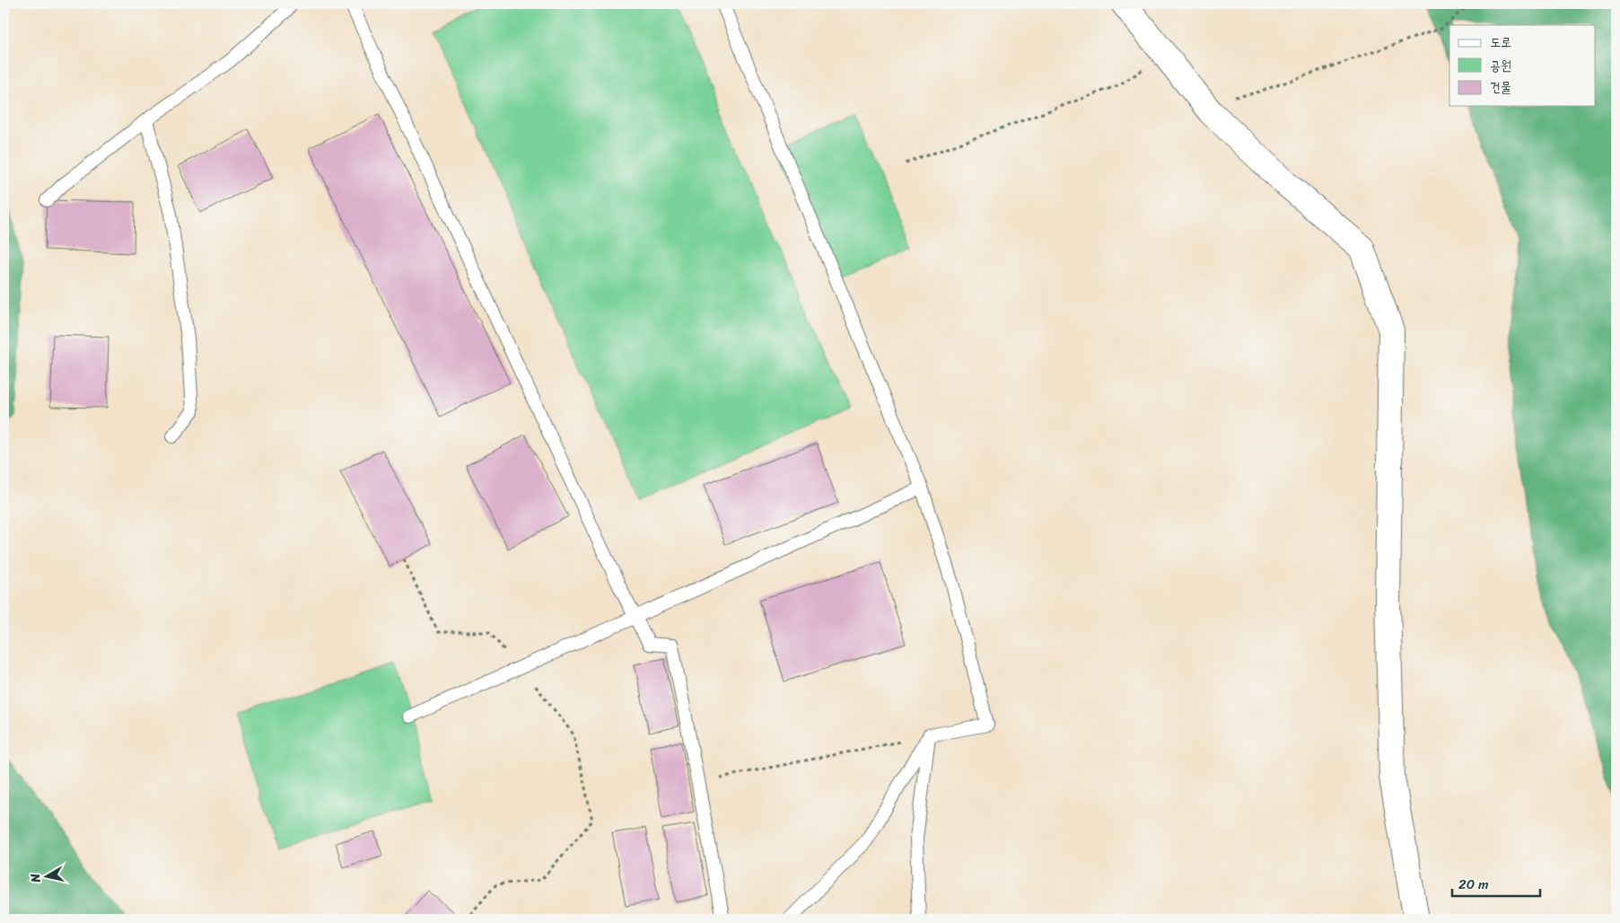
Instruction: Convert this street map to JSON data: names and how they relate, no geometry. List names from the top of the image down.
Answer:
{
  "legend": ["도로", "공원", "건물"],
  "scale_bar": "20 m",
  "north": "left"
}
